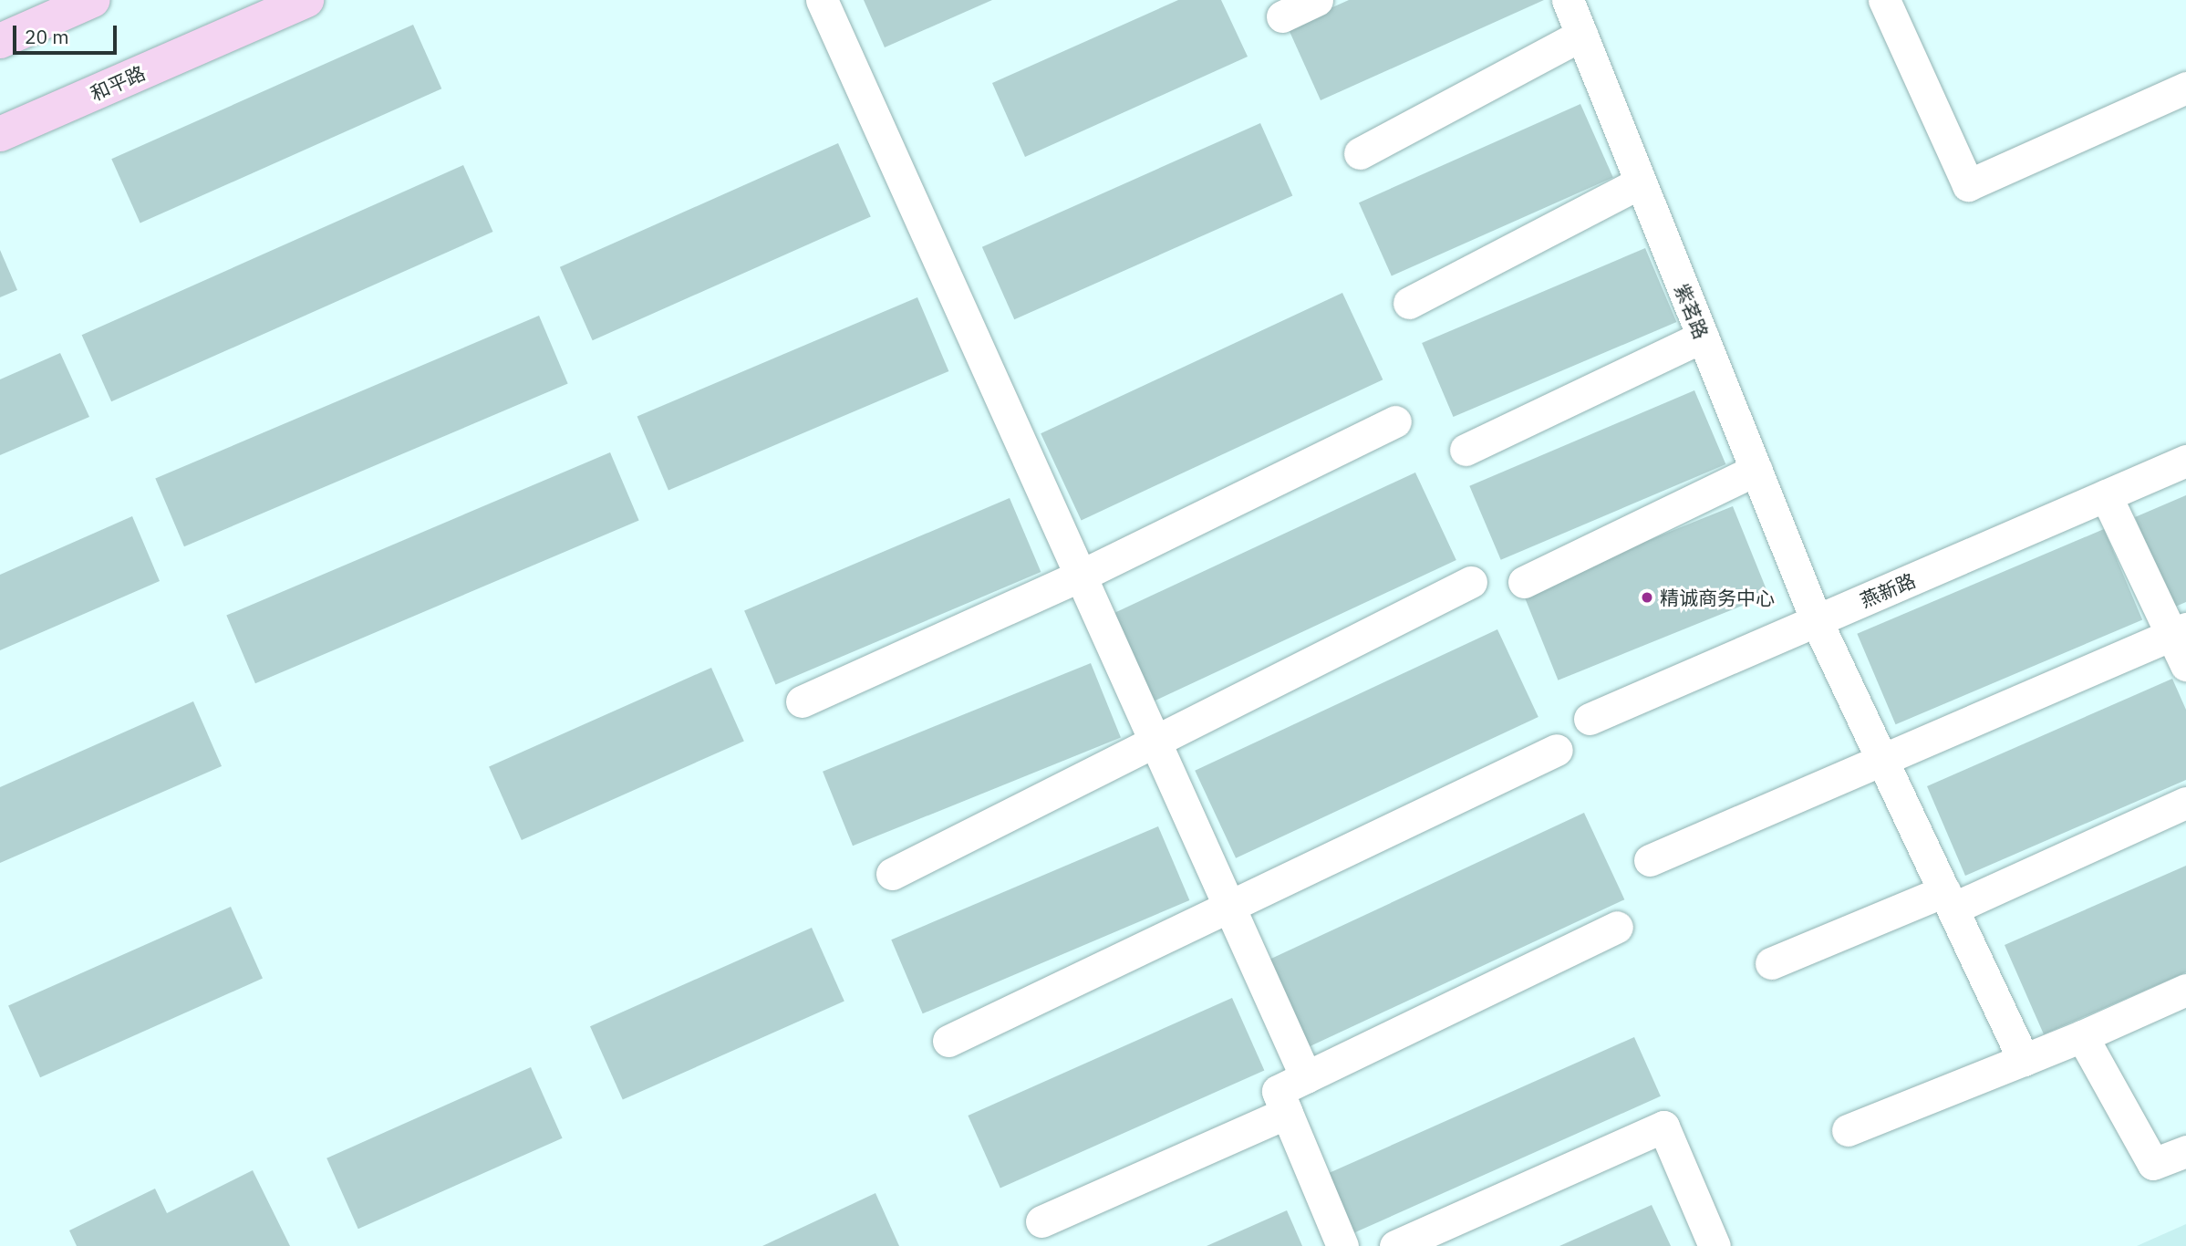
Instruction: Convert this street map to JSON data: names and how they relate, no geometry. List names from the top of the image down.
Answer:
{
  "streets": {
    "main road": ["和平路"],
    "street": ["紫茗路", "燕新路"]
  },
  "crossings": [
    ["紫茗路", "燕新路"]
  ],
  "places": ["精诚商务中心"],
  "scale_bar": "20 m"
}
